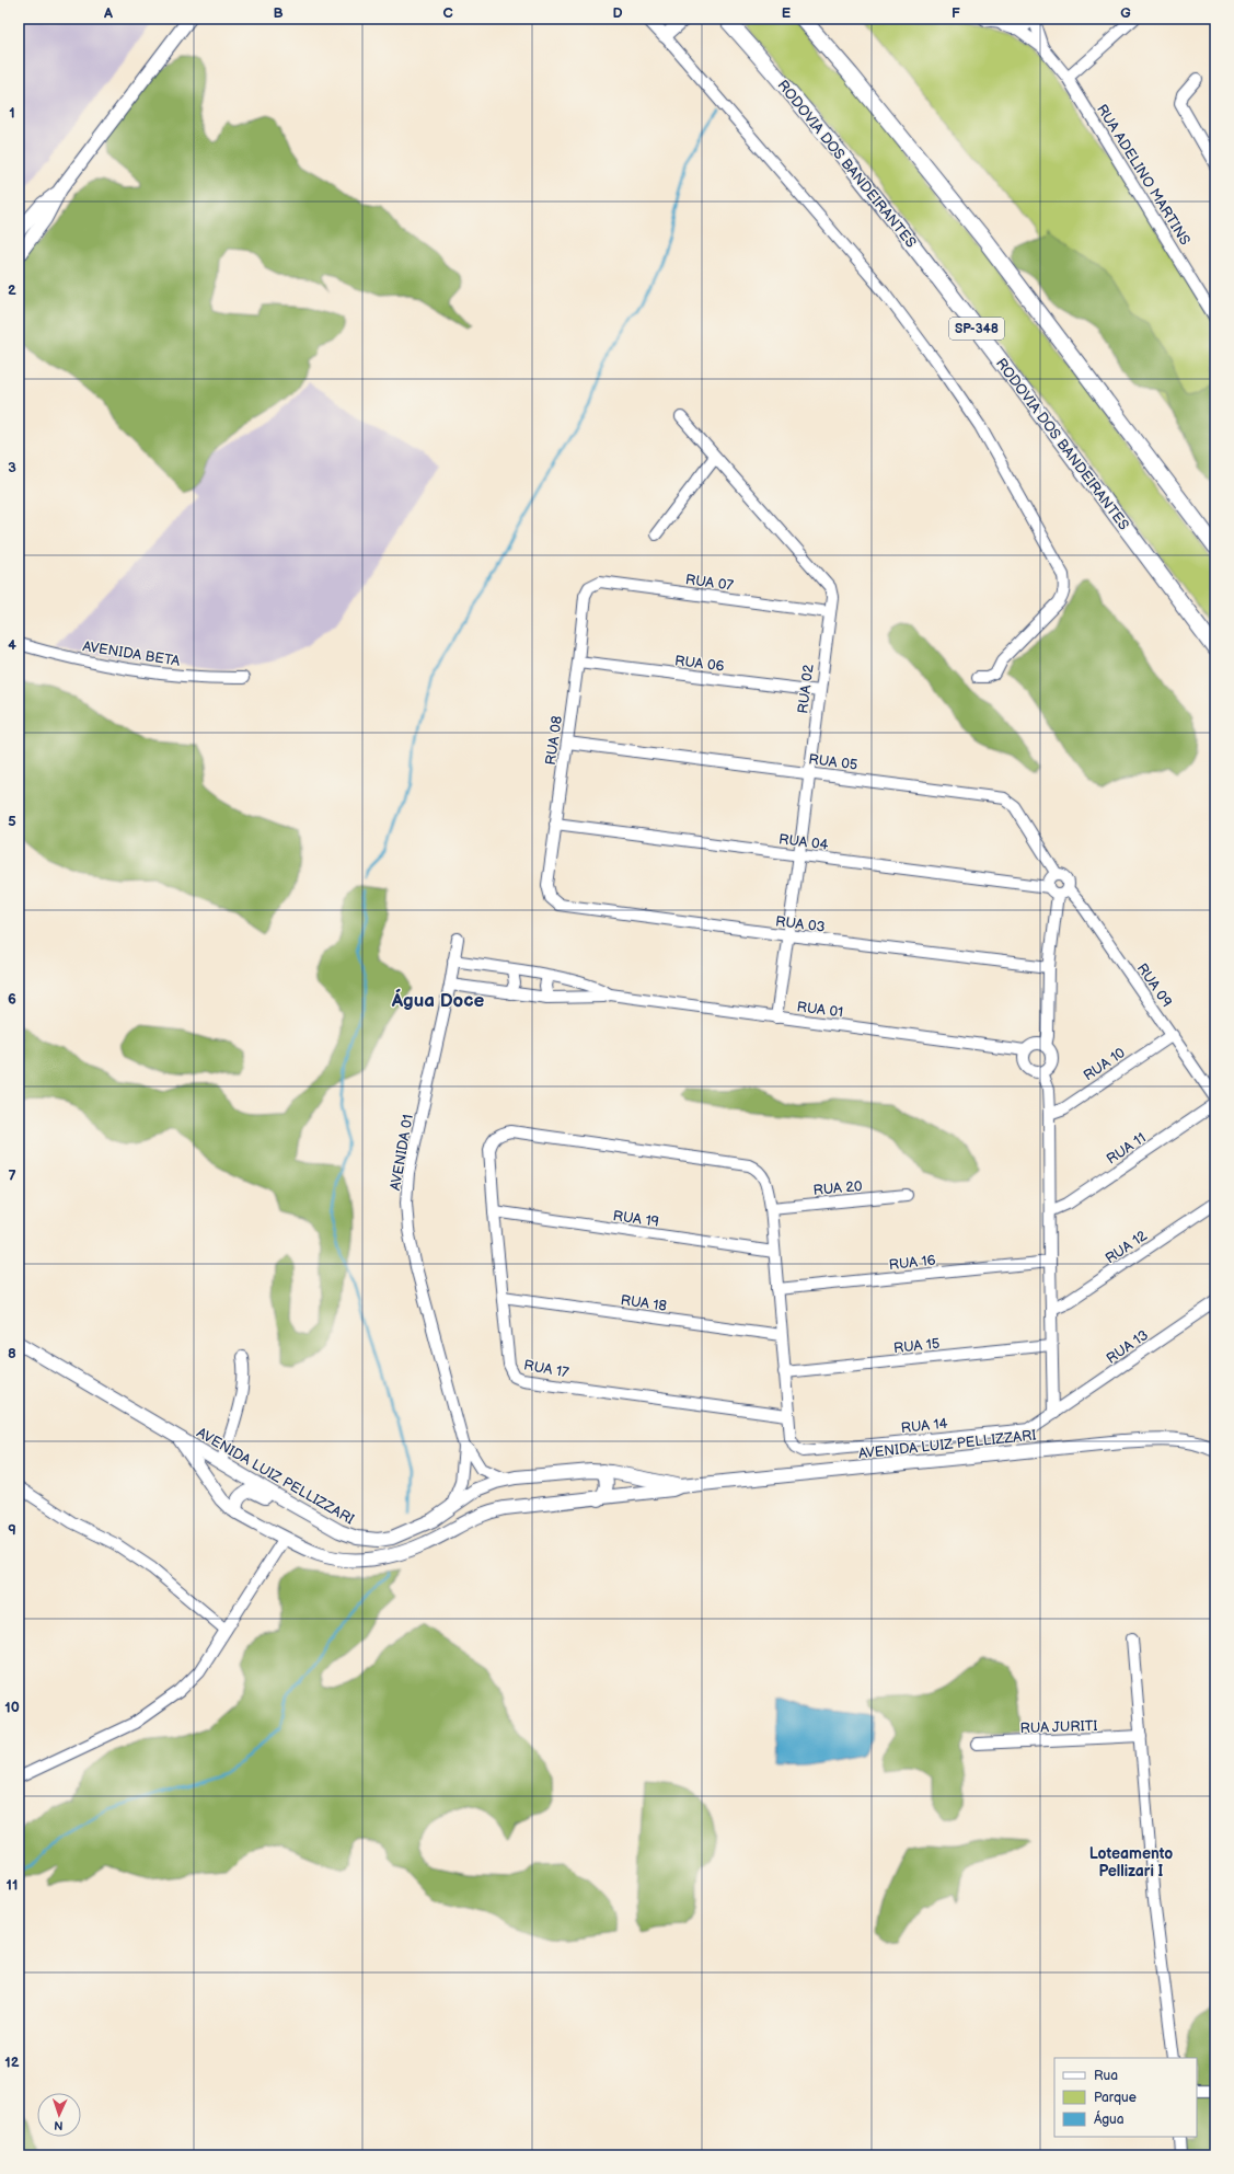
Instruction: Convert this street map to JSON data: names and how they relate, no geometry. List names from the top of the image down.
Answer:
{
  "streets": {
    "highway": ["RODOVIA DOS BANDEIRANTES", "SP-348"],
    "main road": ["AVENIDA LUIZ PELLIZZARI"],
    "street": [
      "RUA ADELINO MARTINS",
      "RUA 07",
      "AVENIDA BETA",
      "RUA 06",
      "RUA 02",
      "RUA 08",
      "RUA 05",
      "RUA 04",
      "RUA 03",
      "RUA 09",
      "RUA 01",
      "RUA 10",
      "RUA 11",
      "AVENIDA 01",
      "RUA 20",
      "RUA 19",
      "RUA 12",
      "RUA 16",
      "RUA 18",
      "RUA 15",
      "RUA 13",
      "RUA 17",
      "RUA 14",
      "RUA JURITI"
    ]
  },
  "crossings": [
    ["RUA 07", "RUA 02"],
    ["RUA 07", "RUA 08"],
    ["RUA 06", "RUA 02"],
    ["RUA 06", "RUA 08"],
    ["RUA 02", "RUA 05"],
    ["RUA 02", "RUA 04"],
    ["RUA 02", "RUA 03"],
    ["RUA 02", "RUA 01"],
    ["RUA 08", "RUA 05"],
    ["RUA 08", "RUA 04"],
    ["RUA 08", "RUA 03"],
    ["RUA 05", "RUA 04"],
    ["RUA 05", "RUA 09"],
    ["RUA 04", "RUA 09"],
    ["RUA 09", "RUA 10"],
    ["AVENIDA 01", "AVENIDA LUIZ PELLIZZARI"],
    ["RUA 20", "RUA 17"],
    ["RUA 19", "RUA 17"],
    ["RUA 18", "RUA 17"],
    ["RUA 13", "RUA 14"],
    ["RUA 17", "RUA 14"]
  ],
  "districts": ["Água Doce", "Loteamento Pellizari I"],
  "legend": ["Rua", "Parque", "Água"],
  "north": "bottom",
  "grid": {
    "columns": [
      "A",
      "B",
      "C",
      "D",
      "E",
      "F",
      "G"
    ],
    "rows": [
      "1",
      "2",
      "3",
      "4",
      "5",
      "6",
      "7",
      "8",
      "9",
      "10",
      "11",
      "12"
    ]
  }
}
